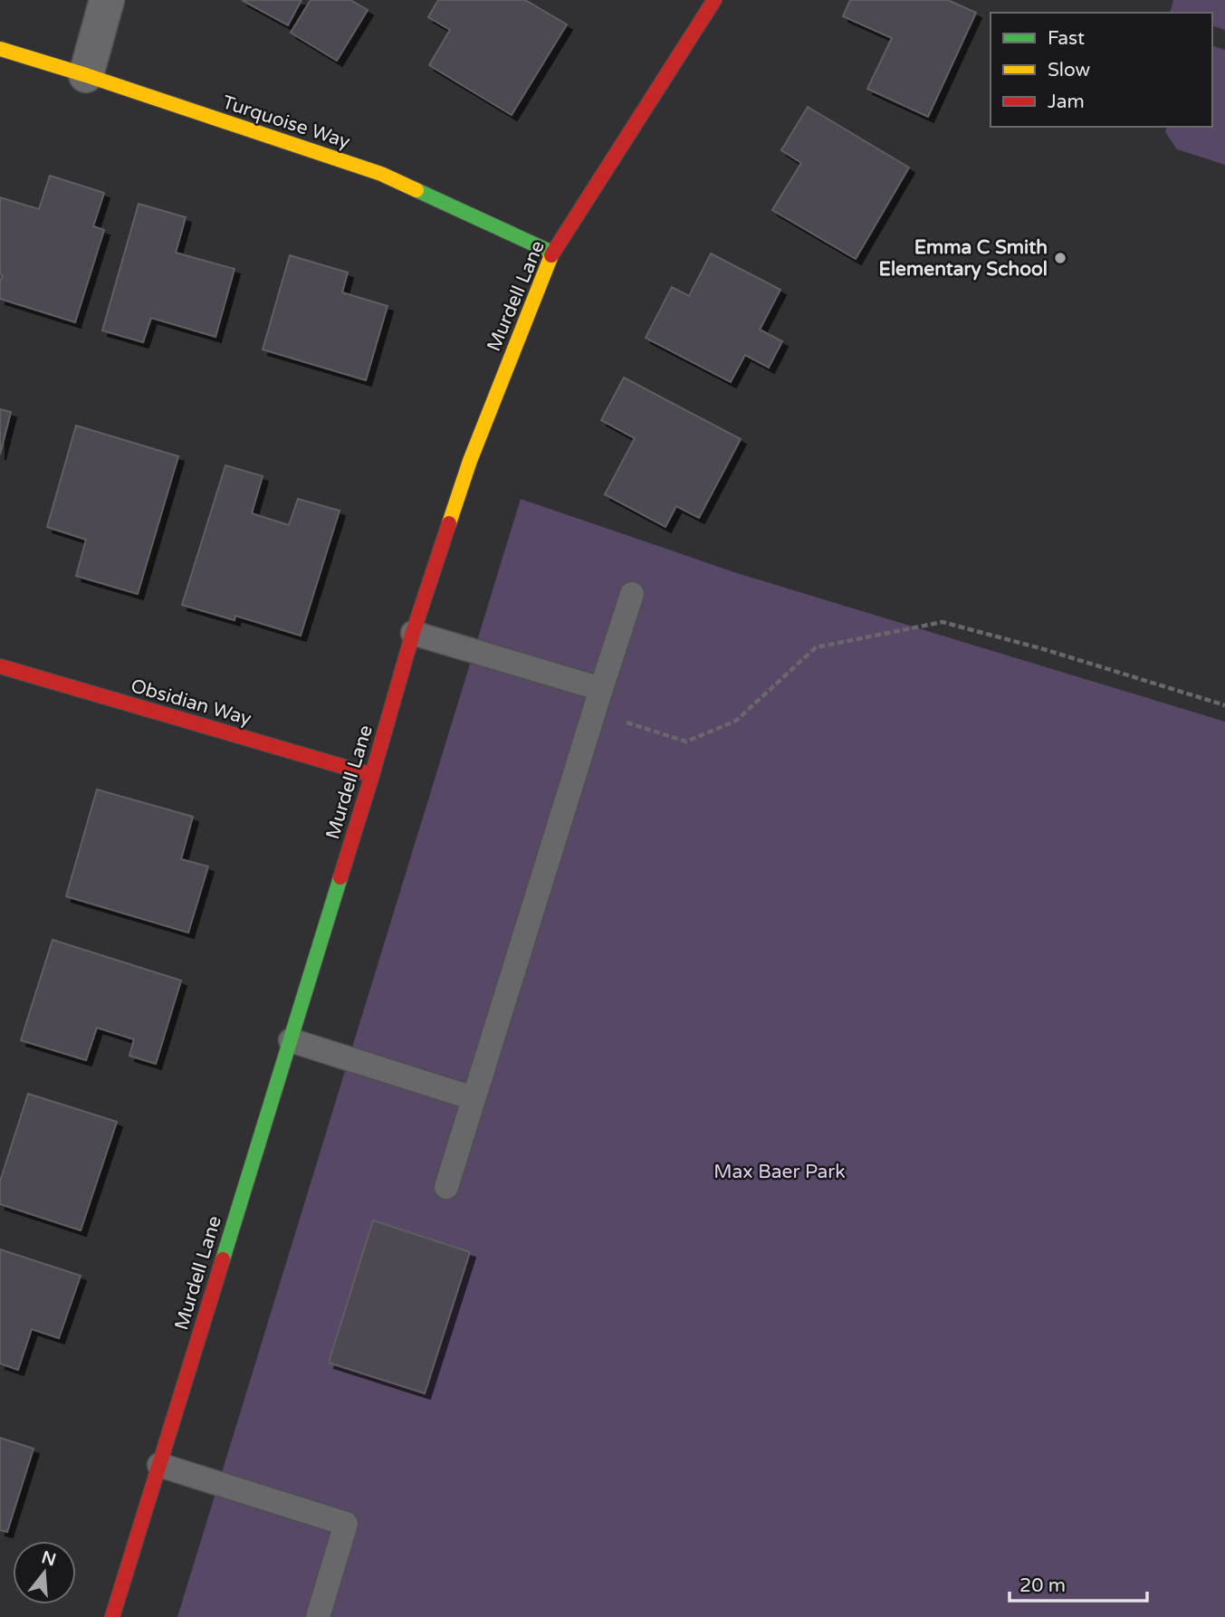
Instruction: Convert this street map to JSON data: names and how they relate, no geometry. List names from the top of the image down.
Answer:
{
  "streets": {
    "street": ["Turquoise Way", "Murdell Lane", "Obsidian Way"]
  },
  "crossings": [
    ["Turquoise Way", "Murdell Lane"],
    ["Murdell Lane", "Obsidian Way"]
  ],
  "parks": ["Max Baer Park"],
  "places": ["Emma C Smith Elementary School"],
  "legend": ["Fast", "Slow", "Jam"],
  "scale_bar": "20 m",
  "north": "top"
}
